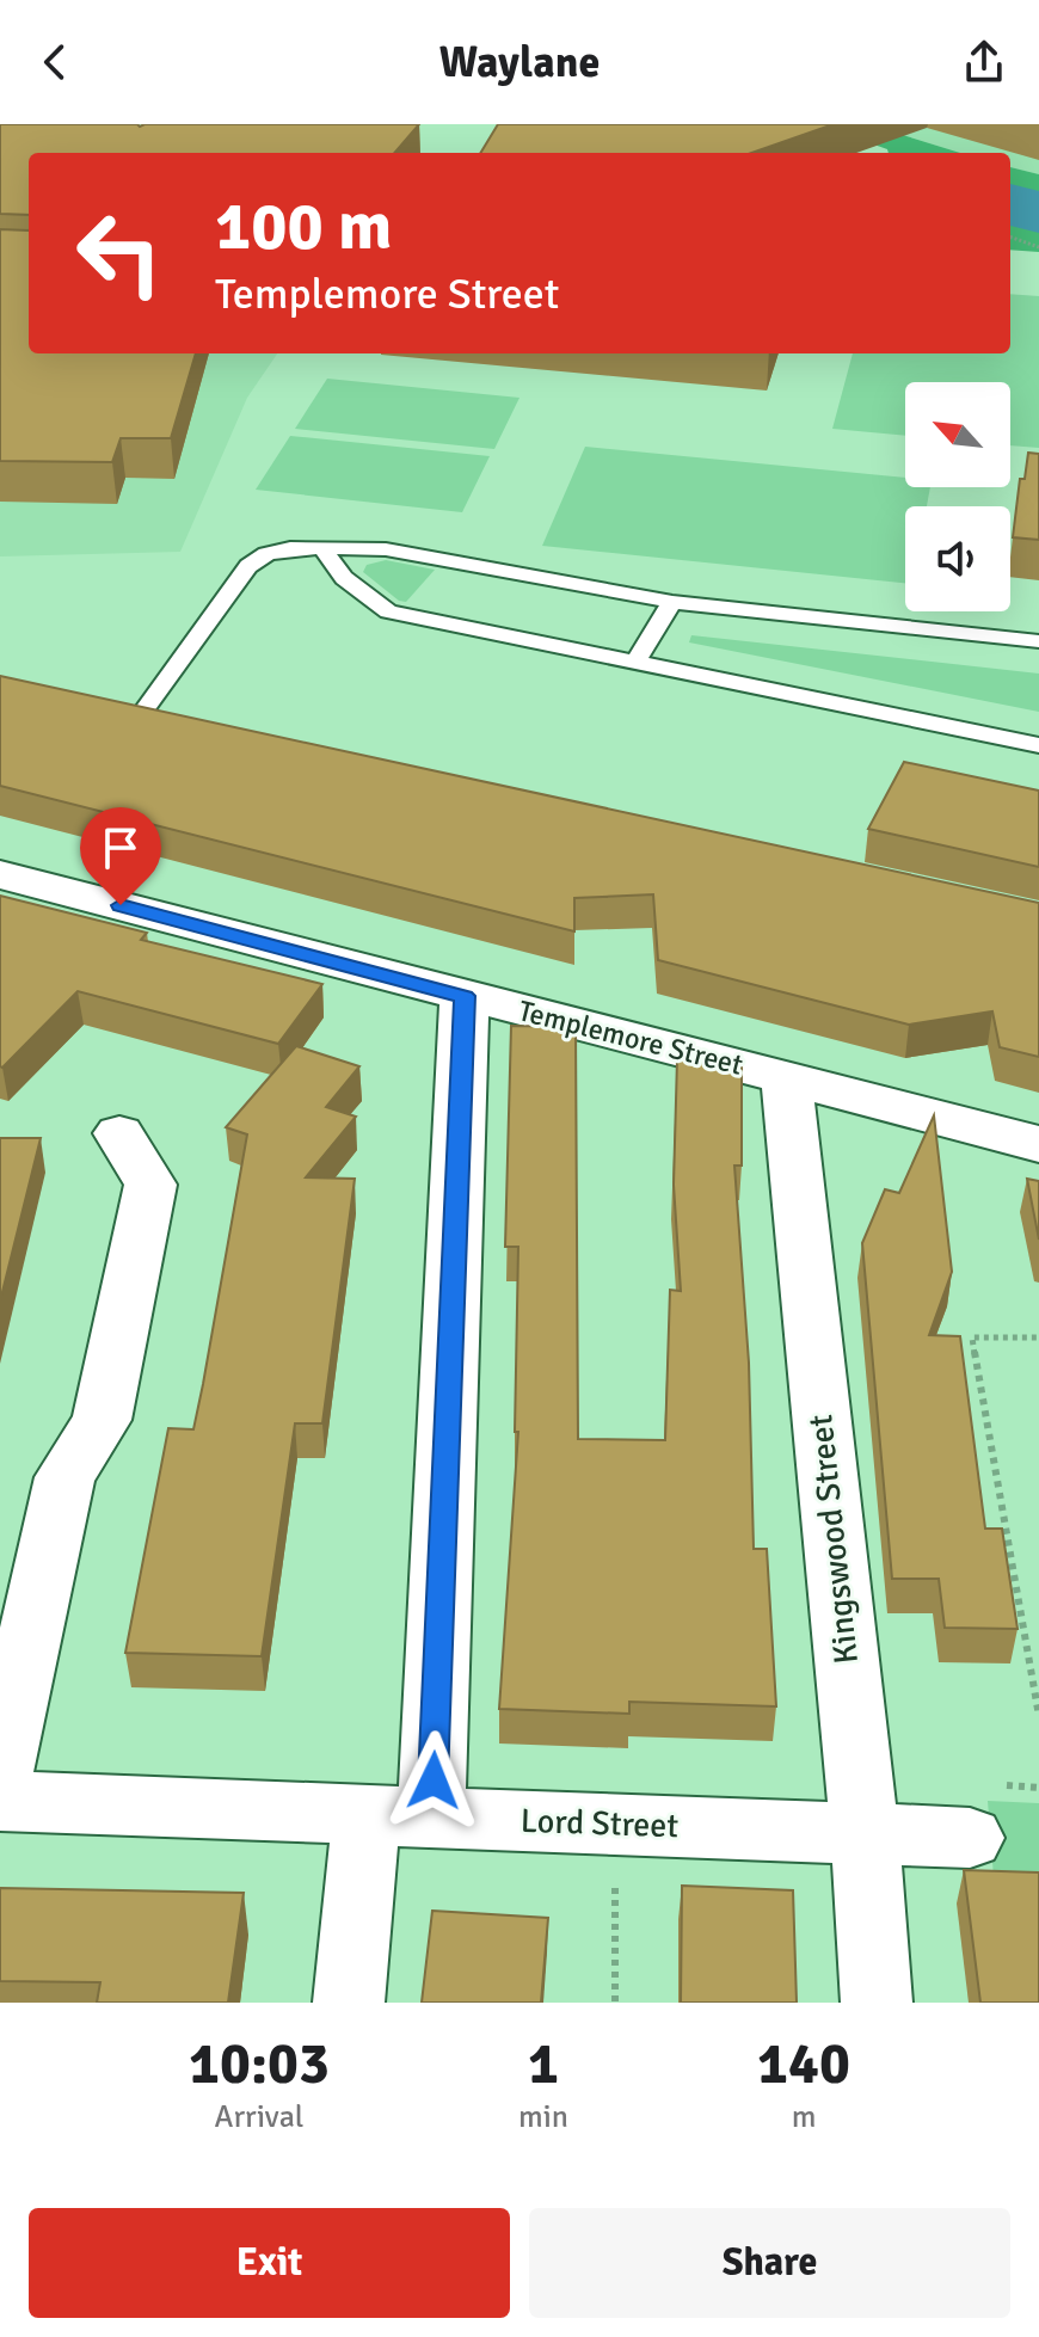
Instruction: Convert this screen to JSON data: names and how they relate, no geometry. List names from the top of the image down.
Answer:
{
  "streets": {
    "street": ["Templemore Street", "Kingswood Street", "Lord Street"]
  },
  "crossings": [
    ["Templemore Street", "Kingswood Street"],
    ["Kingswood Street", "Lord Street"]
  ],
  "north": "top left",
  "page": {
    "header": "Waylane",
    "turn": ["100 m", "Templemore Street"],
    "eta": [
      "10:03",
      "Arrival",
      "1",
      "min",
      "140",
      "m"
    ],
    "buttons": ["Exit", "Share"]
  }
}
